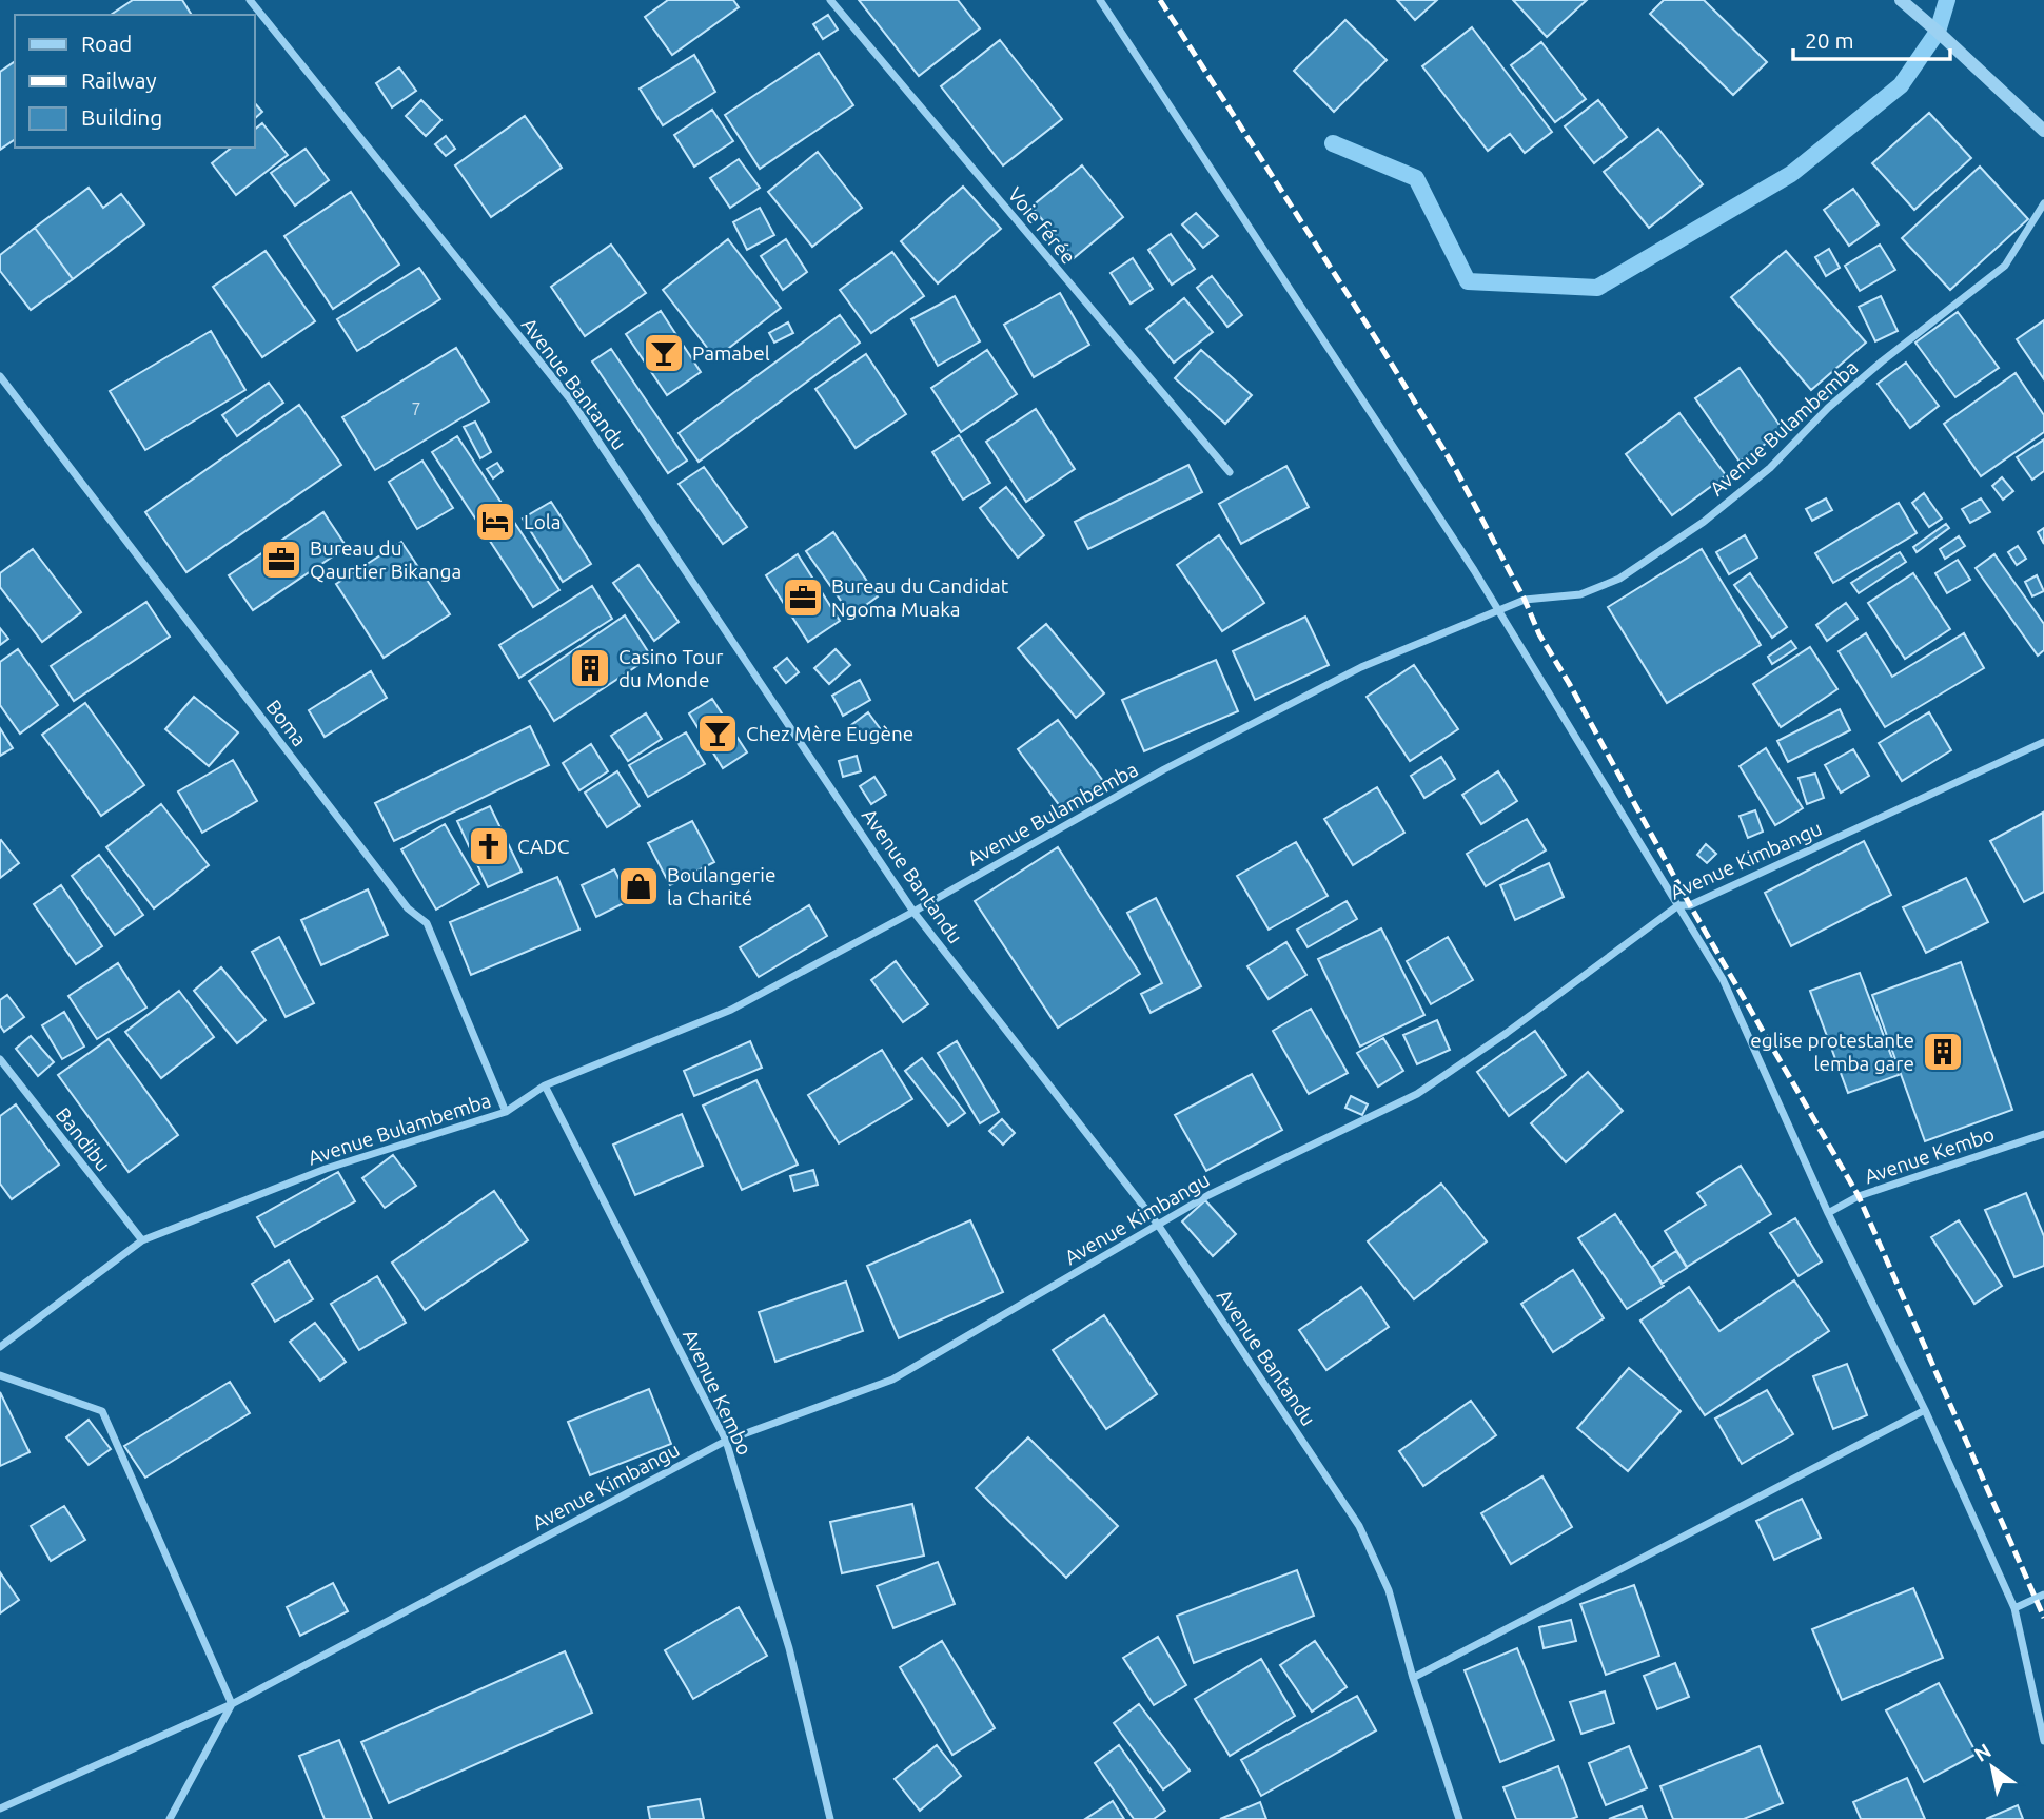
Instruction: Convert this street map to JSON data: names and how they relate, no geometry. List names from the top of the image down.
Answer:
{
  "streets": {
    "street": [
      "Voie férée",
      "Avenue Bantandu",
      "Avenue Bulambemba",
      "Boma",
      "Avenue Kimbangu",
      "Bandibu",
      "Avenue Kembo"
    ]
  },
  "crossings": [
    ["Avenue Bantandu", "Avenue Bulambemba"],
    ["Avenue Bantandu", "Avenue Kimbangu"],
    ["Avenue Bulambemba", "Boma"],
    ["Avenue Bulambemba", "Bandibu"],
    ["Avenue Bulambemba", "Avenue Kembo"],
    ["Avenue Kimbangu", "Avenue Kembo"]
  ],
  "places": {
    "bar": ["Pamabel", "Chez Mère Eugène"],
    "hotel": ["Lola"],
    "office": ["Bureau du Qaurtier Bikanga", "Bureau du Candidat Ngoma Muaka"],
    "building": ["Casino Tour du Monde", "eglise protestante lemba gare"],
    "church": ["CADC"],
    "shop": ["Boulangerie la Charité"]
  },
  "house_numbers": ["7"],
  "legend": ["Road", "Railway", "Building"],
  "scale_bar": "20 m",
  "north": "top left"
}
